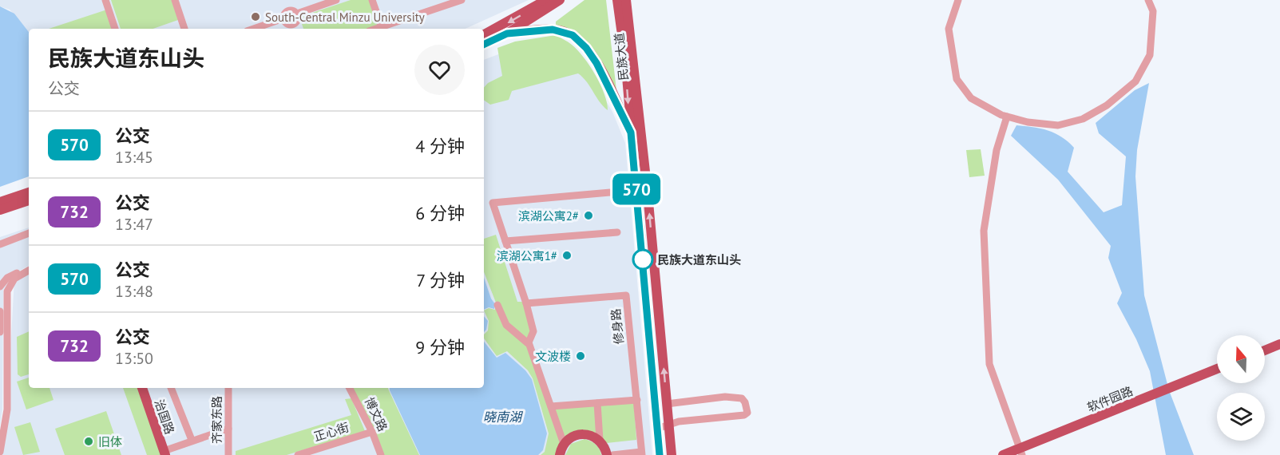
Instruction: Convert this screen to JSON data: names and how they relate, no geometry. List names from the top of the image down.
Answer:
{
  "streets": {
    "main road": ["民族大道", "软件园路", "治国路"],
    "street": [
      "修身路",
      "博文路",
      "齐家东路",
      "正心街"
    ]
  },
  "crossings": [
    ["博文路", "正心街"]
  ],
  "water": ["晓南湖"],
  "places": [
    "South-Central Minzu University",
    "滨湖公寓2#",
    "滨湖公寓1#",
    "民族大道东山头",
    "文波楼",
    "旧体"
  ],
  "lines": ["bus line 570"],
  "north": "top",
  "page": {
    "on_map": "570",
    "heading": ["民族大道东山头", "公交"],
    "list": [
      {
        "mark": "570",
        "name": "公交",
        "note": "13:45",
        "value": "4 分钟"
      },
      {
        "mark": "732",
        "name": "公交",
        "note": "13:47",
        "value": "6 分钟"
      },
      {
        "mark": "570",
        "name": "公交",
        "note": "13:48",
        "value": "7 分钟"
      },
      {
        "mark": "732",
        "name": "公交",
        "note": "13:50",
        "value": "9 分钟"
      }
    ]
  }
}
